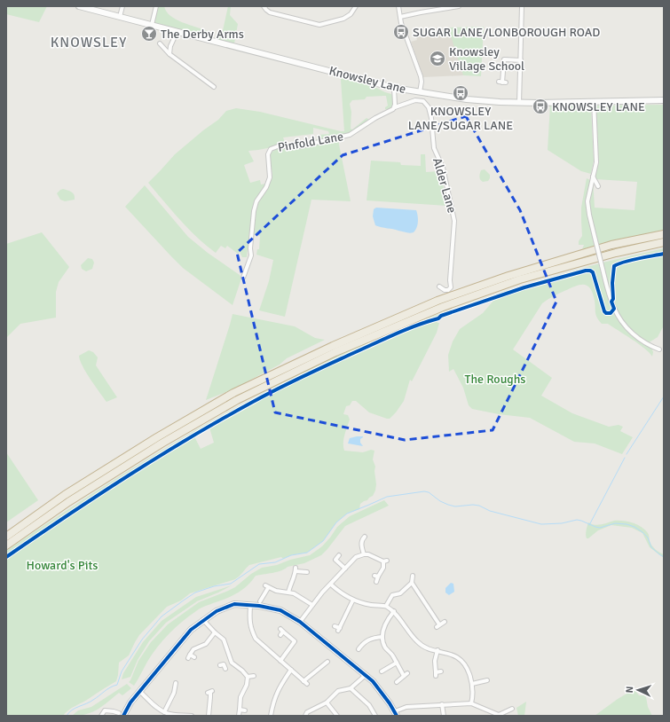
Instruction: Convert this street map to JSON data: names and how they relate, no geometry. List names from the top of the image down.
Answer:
{
  "streets": {
    "main road": ["Knowsley Lane"],
    "street": ["Pinfold Lane", "Alder Lane"]
  },
  "crossings": [
    ["Pinfold Lane", "Alder Lane"]
  ],
  "districts": ["KNOWSLEY"],
  "parks": ["The Roughs", "Howard's Pits"],
  "places": {
    "bus stop": ["SUGAR LANE/LONBOROUGH ROAD", "KNOWSLEY LANE/SUGAR LANE", "KNOWSLEY LANE"],
    "bar": ["The Derby Arms"],
    "school or university": ["Knowsley Village School"]
  },
  "north": "left"
}
